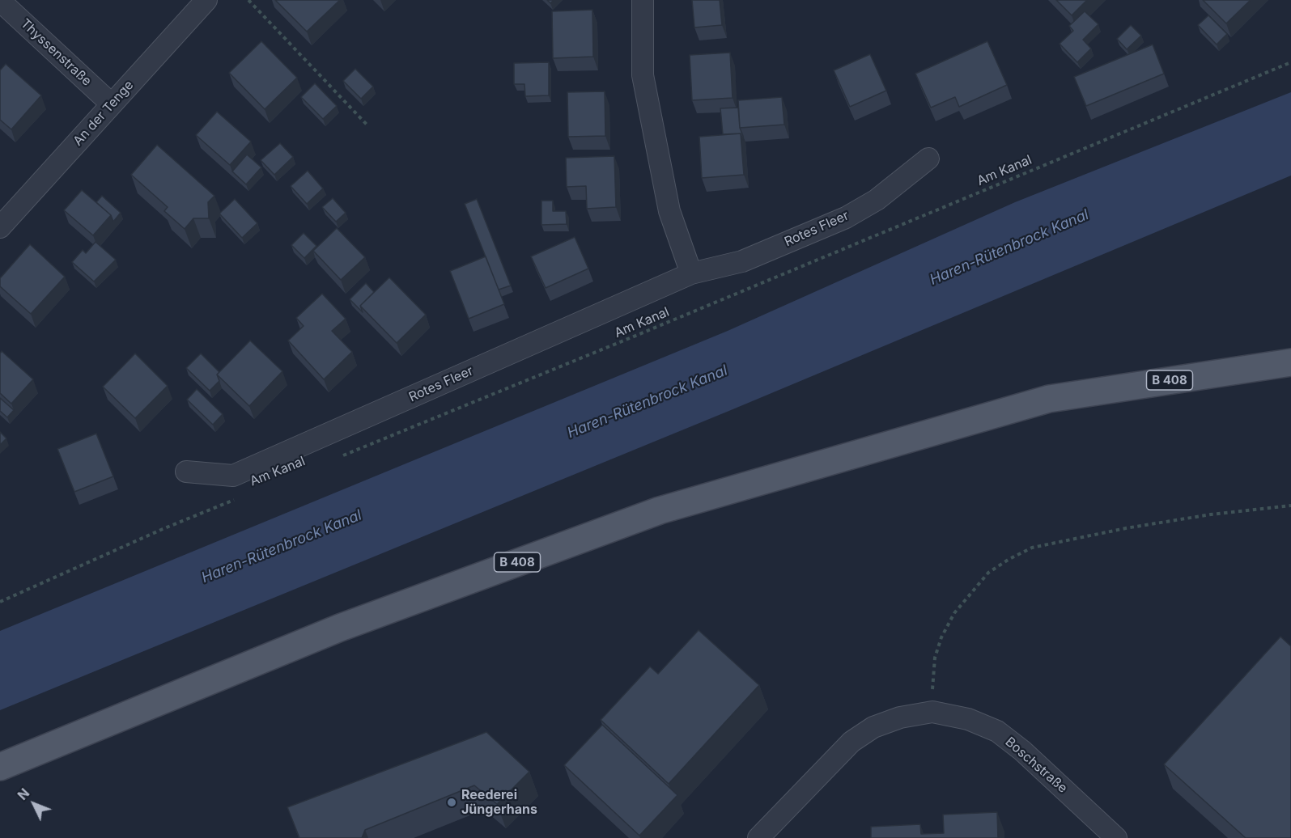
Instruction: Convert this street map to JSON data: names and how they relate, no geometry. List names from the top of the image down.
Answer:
{
  "streets": {
    "main road": ["B 408"],
    "street": [
      "Thyssenstraße",
      "An der Tenge",
      "Rotes Fleer",
      "Boschstraße"
    ],
    "path": ["Am Kanal"]
  },
  "crossings": [
    ["Thyssenstraße", "An der Tenge"]
  ],
  "water": ["Haren-Rütenbrock Kanal"],
  "places": ["Reederei Jüngerhans"],
  "north": "top left"
}
